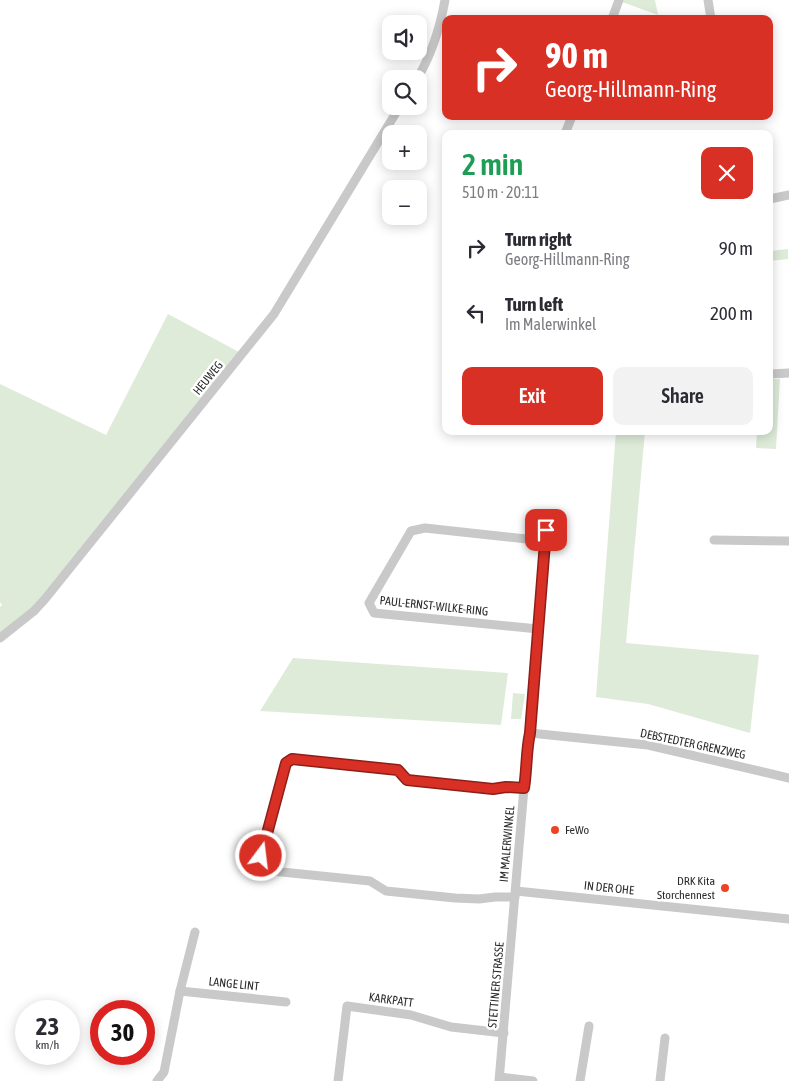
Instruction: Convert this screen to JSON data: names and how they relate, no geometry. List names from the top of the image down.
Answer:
{
  "streets": {
    "street": [
      "HEUWEG",
      "PAUL-ERNST-WILKE-RING",
      "DEBSTEDTER GRENZWEG",
      "IM MALERWINKEL",
      "IN DER OHE",
      "LANGE LINT",
      "STETTINER STRASSE",
      "KARKPATT"
    ]
  },
  "crossings": [
    ["PAUL-ERNST-WILKE-RING", "IM MALERWINKEL"],
    ["DEBSTEDTER GRENZWEG", "IM MALERWINKEL"],
    ["IM MALERWINKEL", "IN DER OHE"],
    ["IM MALERWINKEL", "STETTINER STRASSE"],
    ["IN DER OHE", "STETTINER STRASSE"],
    ["STETTINER STRASSE", "KARKPATT"]
  ],
  "places": ["FeWo", "DRK Kita Storchennest"],
  "page": {
    "map_buttons": ["+", "−"],
    "turn": ["90 m", "Georg-Hillmann-Ring"],
    "heading": ["2 min", "510 m · 20:11"],
    "list": [
      {
        "name": "Turn right",
        "note": "Georg-Hillmann-Ring",
        "value": "90 m"
      },
      {
        "name": "Turn left",
        "note": "Im Malerwinkel",
        "value": "200 m"
      }
    ],
    "buttons": ["Exit", "Share"],
    "speed": "23 km/h",
    "limit": "30"
  }
}
